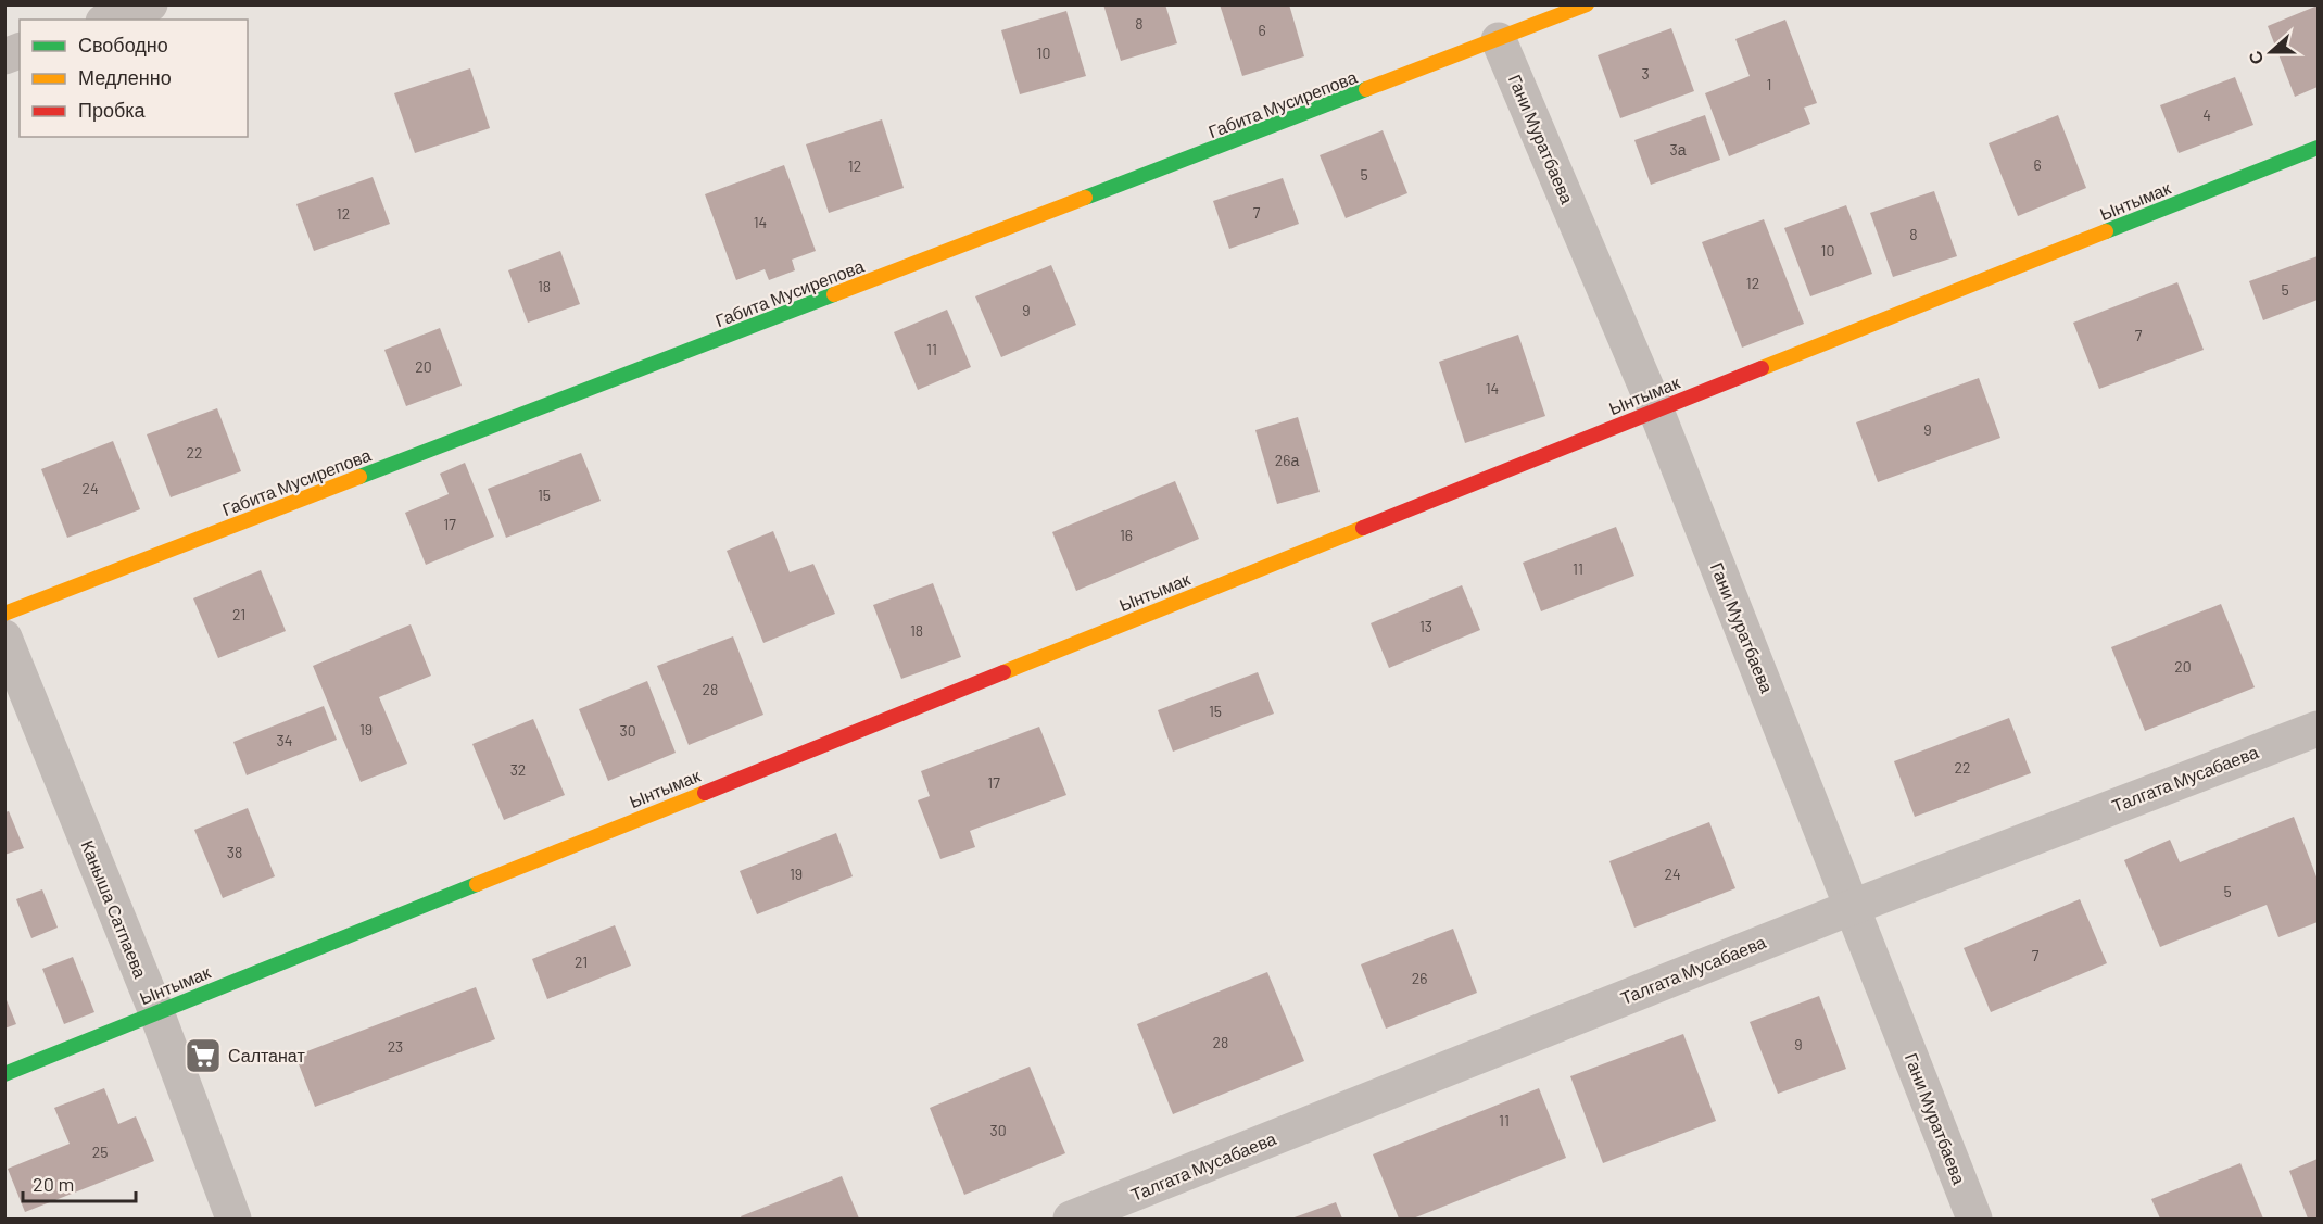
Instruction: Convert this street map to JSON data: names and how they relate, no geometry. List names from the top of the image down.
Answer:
{
  "streets": {
    "street": [
      "Габита Мусирепова",
      "Гани Муратбаева",
      "Ынтымак",
      "Талгата Мусабаева",
      "Каныша Сатпаева"
    ]
  },
  "crossings": [
    ["Габита Мусирепова", "Гани Муратбаева"],
    ["Гани Муратбаева", "Ынтымак"],
    ["Гани Муратбаева", "Талгата Мусабаева"],
    ["Ынтымак", "Каныша Сатпаева"]
  ],
  "places": {
    "supermarket": ["Салтанат"]
  },
  "house_numbers": [
    "8",
    "6",
    "10",
    "3",
    "1",
    "4",
    "3а",
    "6",
    "12",
    "5",
    "7",
    "12",
    "14",
    "8",
    "10",
    "12",
    "18",
    "5",
    "9",
    "7",
    "11",
    "20",
    "14",
    "9",
    "22",
    "26а",
    "24",
    "15",
    "17",
    "16",
    "11",
    "21",
    "13",
    "18",
    "20",
    "28",
    "15",
    "19",
    "30",
    "34",
    "22",
    "32",
    "17",
    "38",
    "19",
    "24",
    "5",
    "7",
    "21",
    "26",
    "28",
    "9",
    "23",
    "11",
    "30",
    "25"
  ],
  "legend": ["Свободно", "Медленно", "Пробка"],
  "scale_bar": "20 m",
  "north": "left"
}
